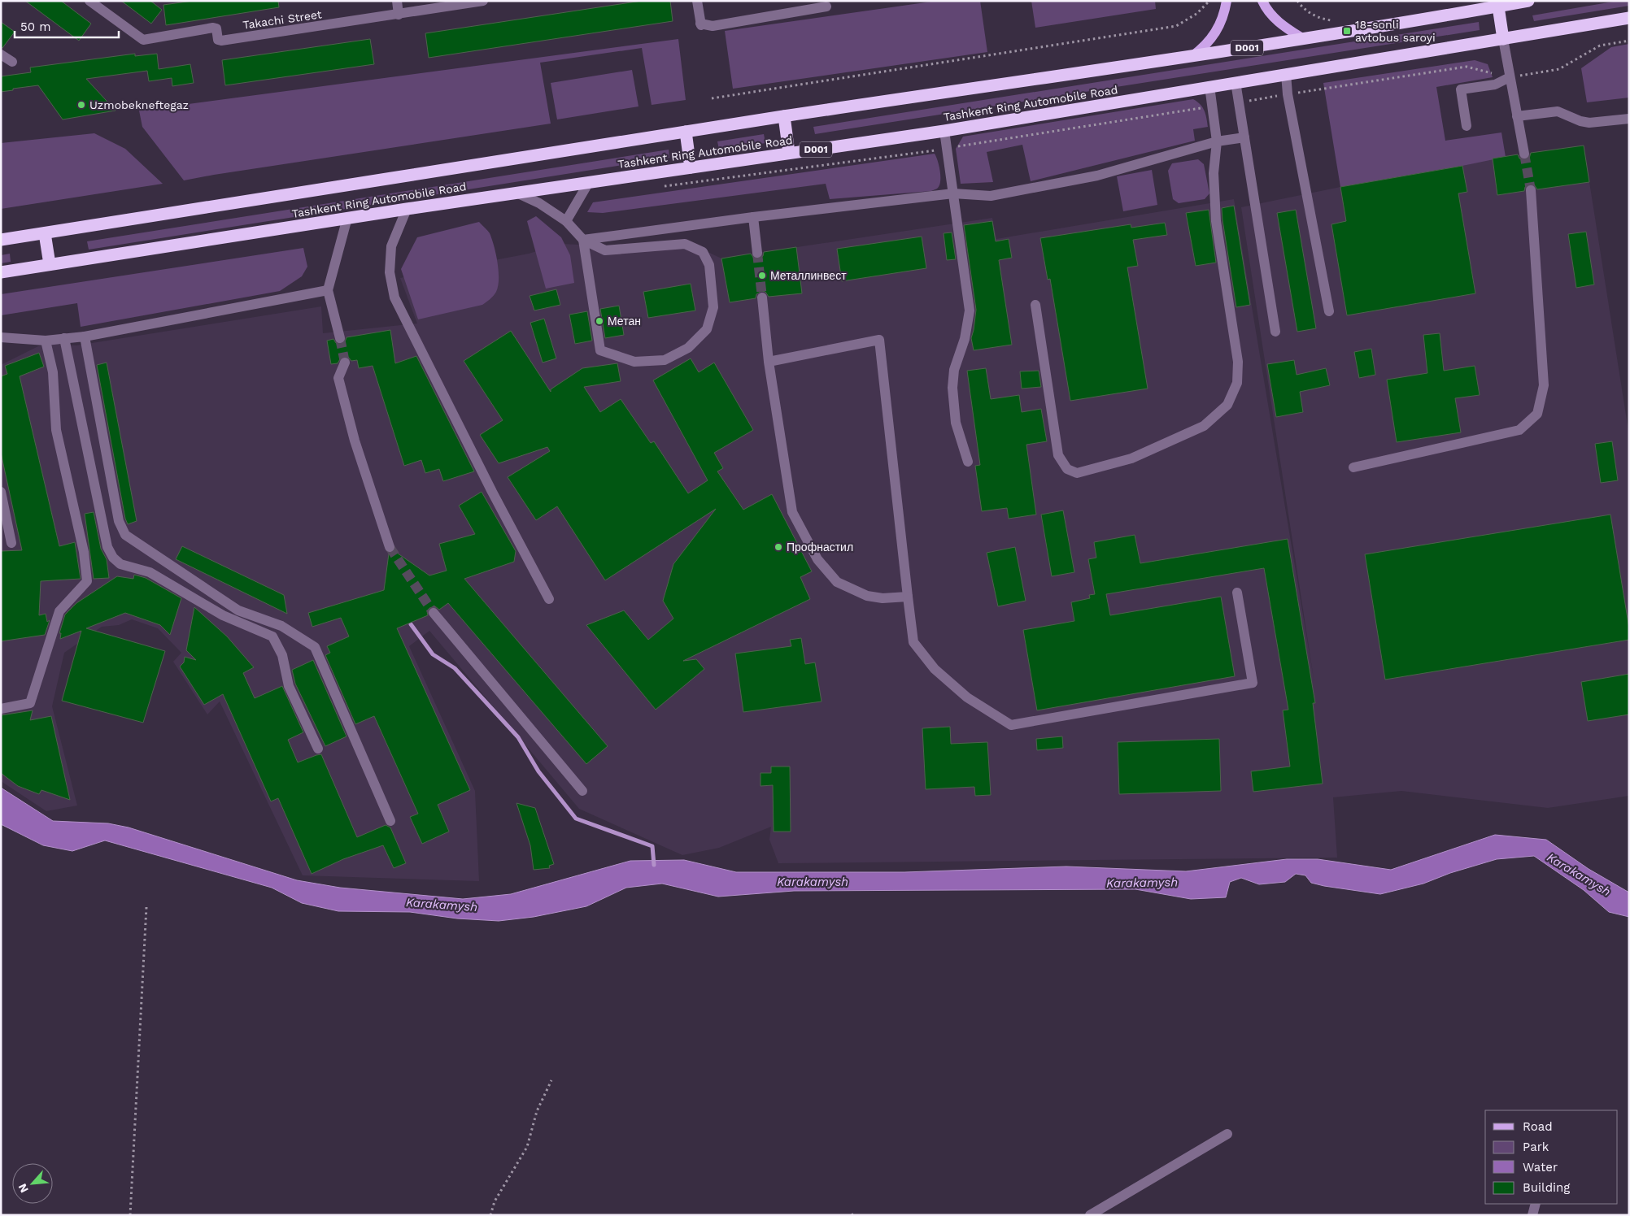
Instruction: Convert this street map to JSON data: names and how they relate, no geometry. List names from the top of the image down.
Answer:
{
  "streets": {
    "highway": ["D001", "Tashkent Ring Automobile Road"],
    "street": ["Takachi Street"]
  },
  "water": ["Karakamysh"],
  "places": {
    "transit": ["18-sonli avtobus saroyi"],
    "other": [
      "Uzmobekneftegaz",
      "Металлинвест",
      "Метан",
      "Профнастил"
    ]
  },
  "legend": [
    "Road",
    "Park",
    "Water",
    "Building"
  ],
  "scale_bar": "50 m",
  "north": "bottom left"
}
